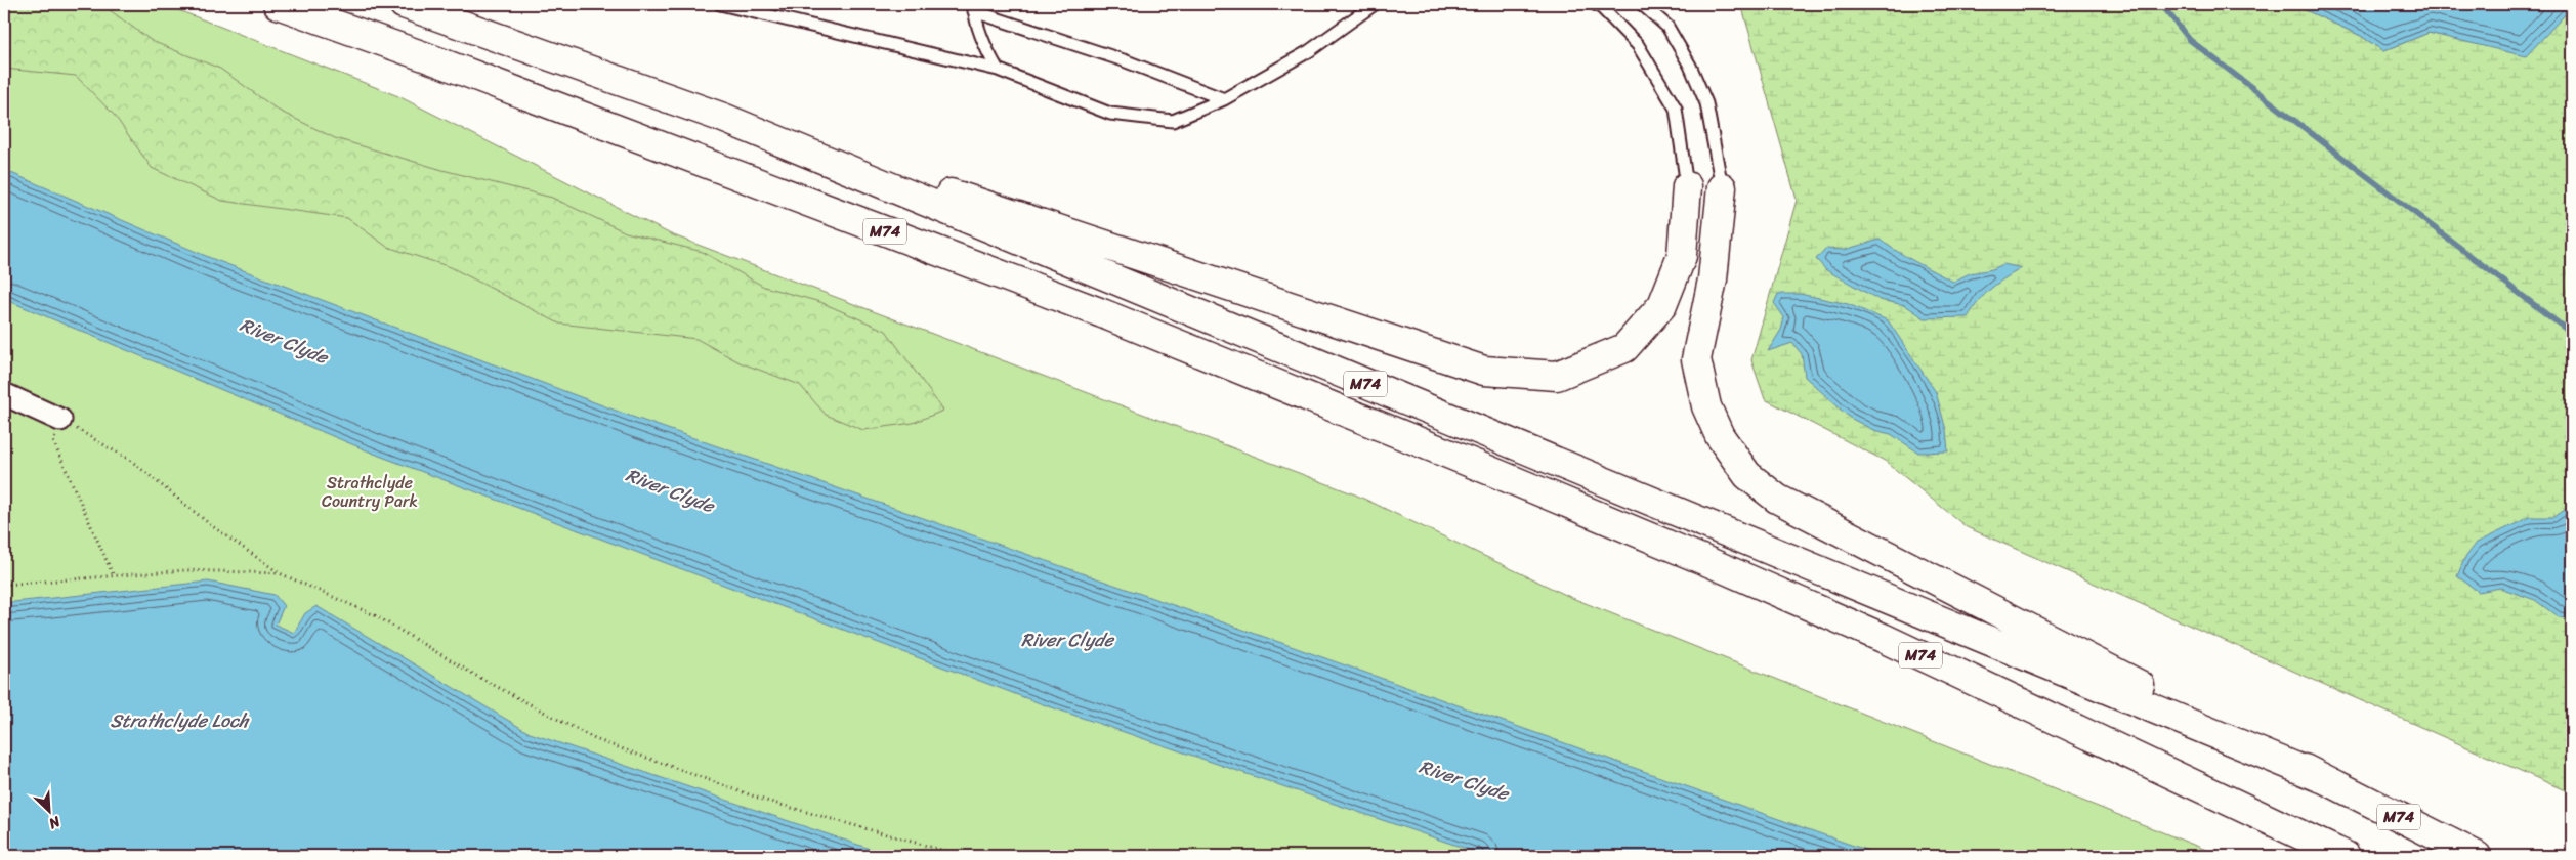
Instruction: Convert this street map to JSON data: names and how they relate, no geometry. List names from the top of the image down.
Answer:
{
  "streets": {
    "highway": ["M74"]
  },
  "water": ["River Clyde", "Strathclyde Loch"],
  "parks": ["Strathclyde Country Park"],
  "north": "bottom right"
}
